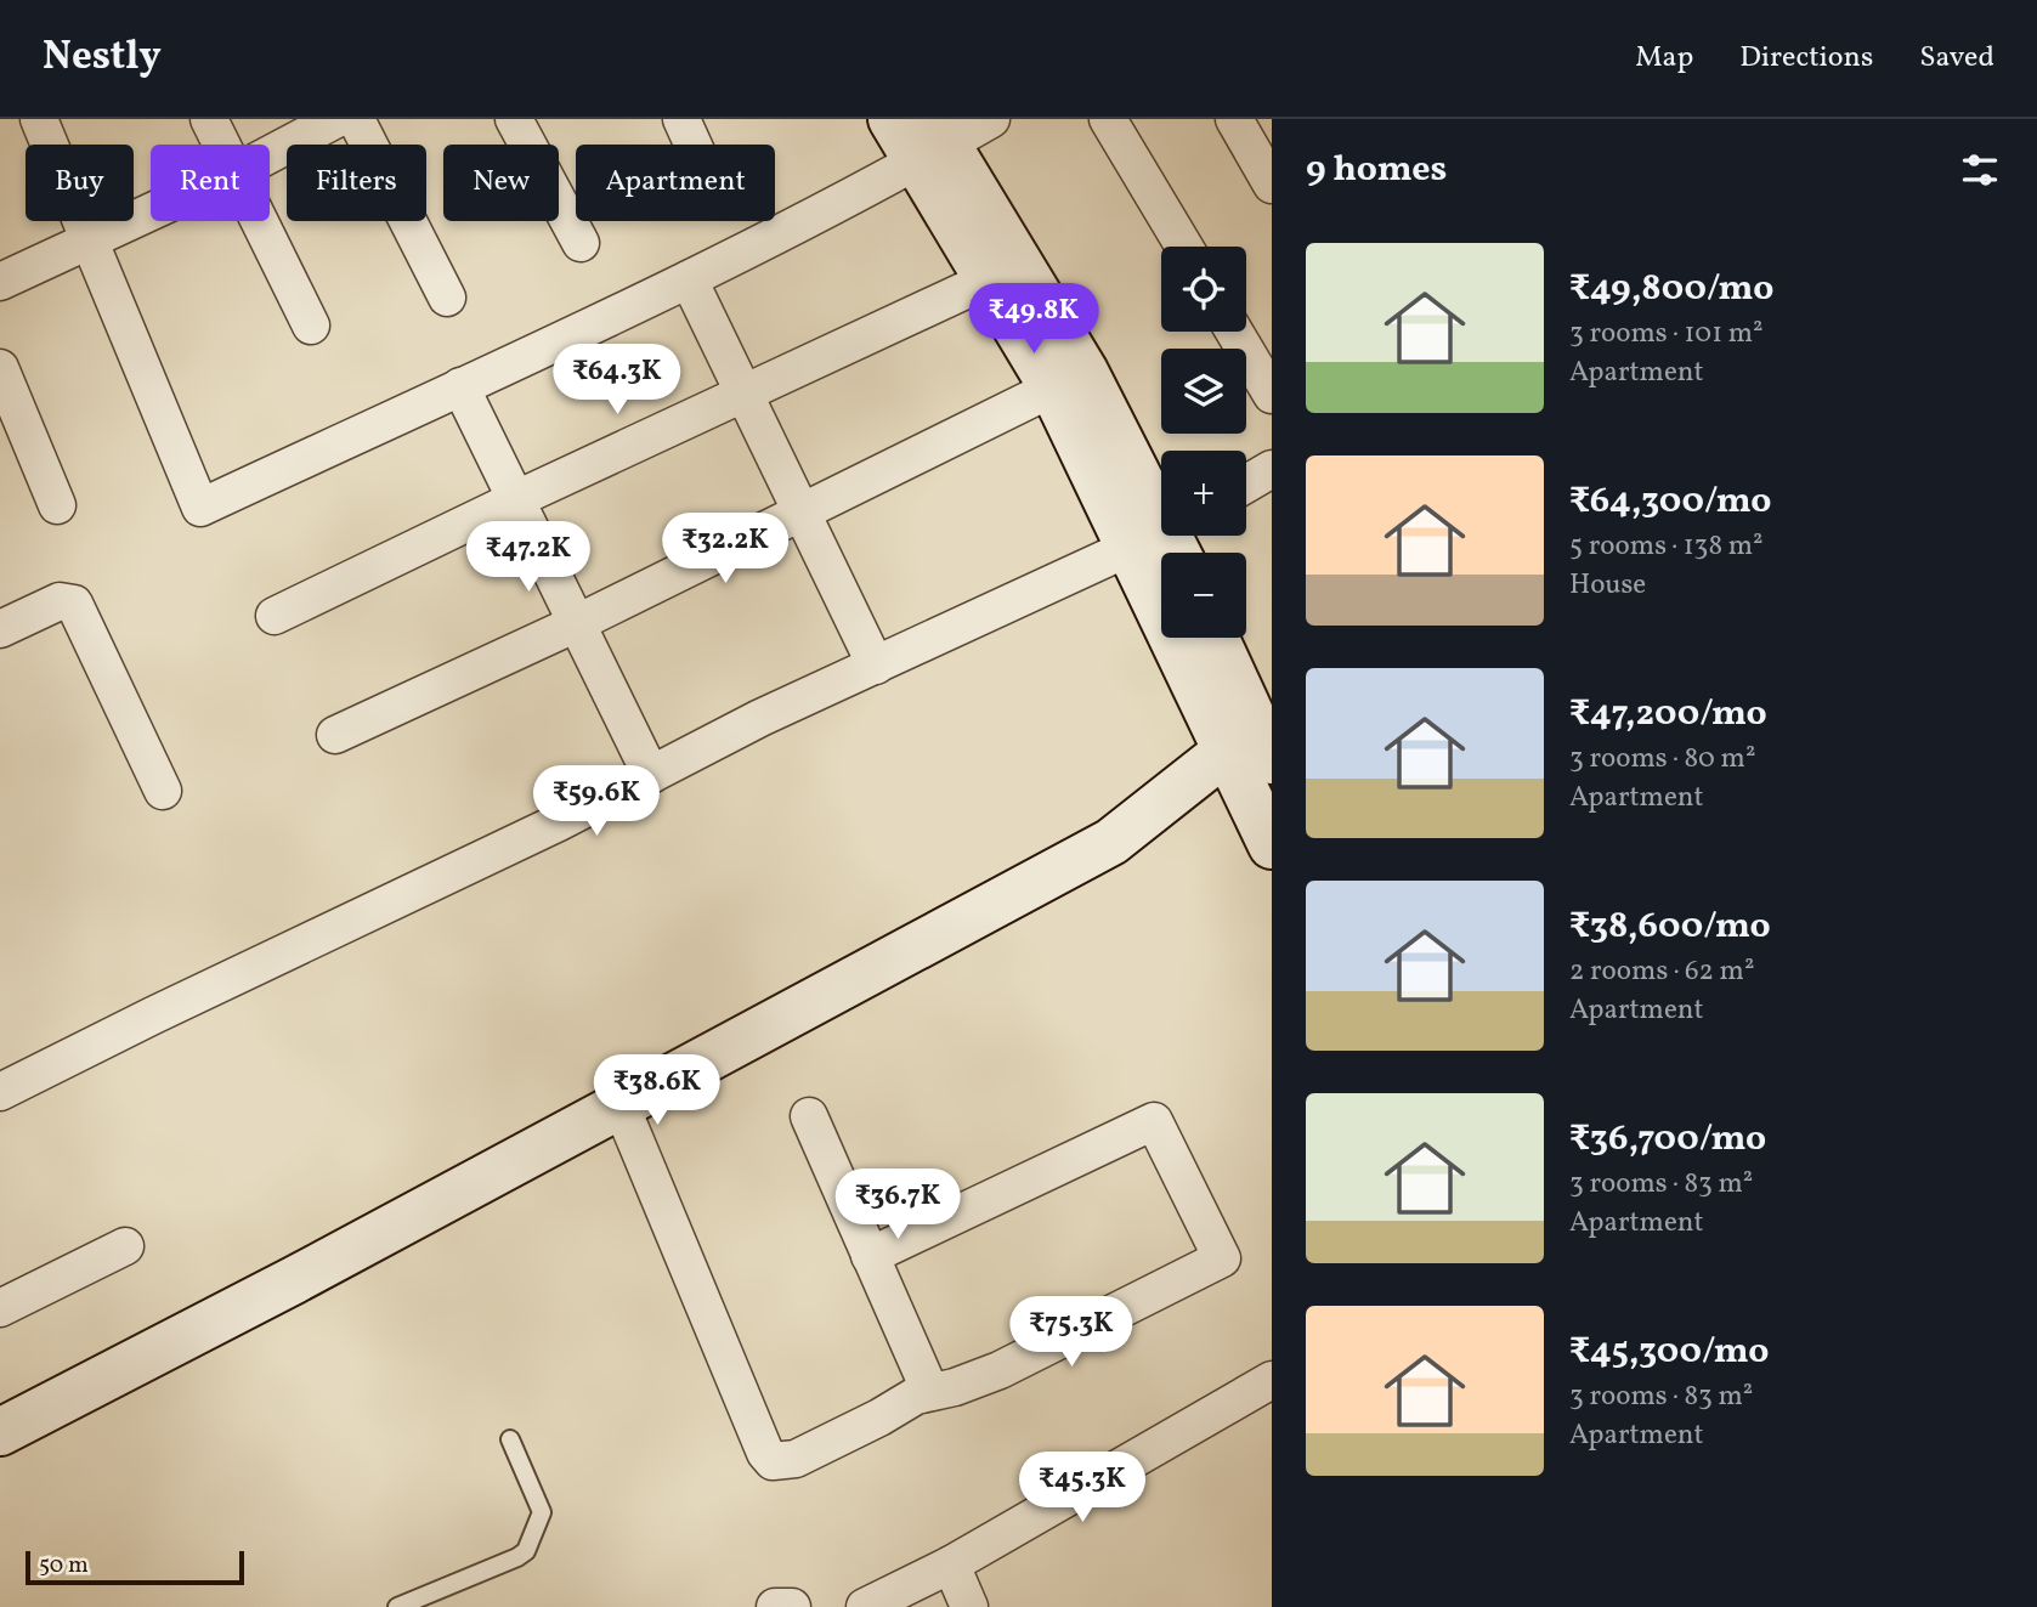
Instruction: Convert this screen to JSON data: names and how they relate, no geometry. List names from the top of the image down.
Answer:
{
  "scale_bar": "50 m",
  "page": {
    "header": "Nestly",
    "nav": ["Map", "Directions", "Saved"],
    "heading": "9 homes",
    "chip": [
      "Buy",
      "Rent",
      "Filters",
      "New",
      "Apartment"
    ],
    "list": [
      {
        "name": "₹49,800/mo",
        "note": "3 rooms · 101 m² · Apartment"
      },
      {
        "name": "₹64,300/mo",
        "note": "5 rooms · 138 m² · House"
      },
      {
        "name": "₹47,200/mo",
        "note": "3 rooms · 80 m² · Apartment"
      },
      {
        "name": "₹38,600/mo",
        "note": "2 rooms · 62 m² · Apartment"
      },
      {
        "name": "₹36,700/mo",
        "note": "3 rooms · 83 m² · Apartment"
      },
      {
        "name": "₹45,300/mo",
        "note": "3 rooms · 83 m² · Apartment"
      }
    ],
    "map_buttons": ["+", "−"],
    "price": [
      "₹49.8K",
      "₹64.3K",
      "₹32.2K",
      "₹47.2K",
      "₹59.6K",
      "₹38.6K",
      "₹36.7K",
      "₹75.3K",
      "₹45.3K"
    ],
    "scale": "50 m"
  }
}
